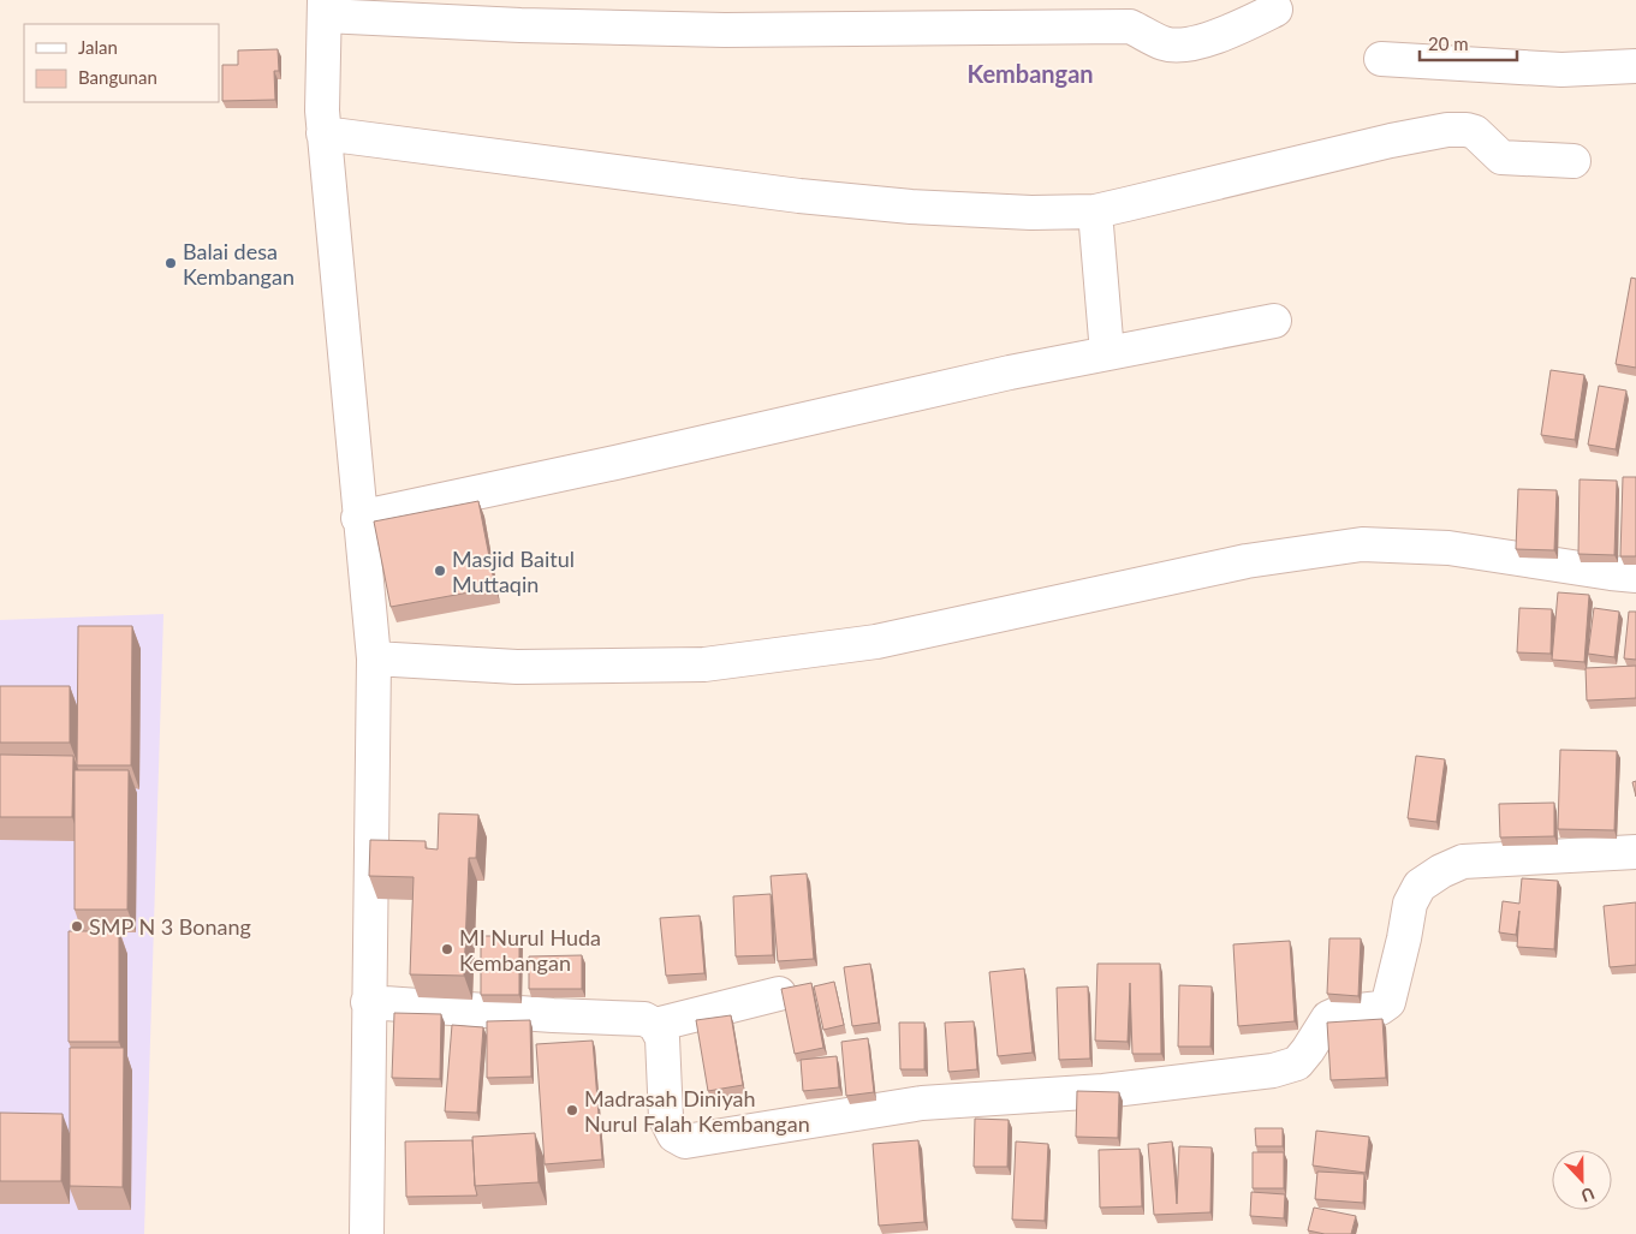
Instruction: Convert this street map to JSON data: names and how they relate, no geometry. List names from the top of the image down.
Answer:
{
  "districts": ["Kembangan"],
  "places": [
    "Balai desa Kembangan",
    "Masjid Baitul Muttaqin",
    "SMP N 3 Bonang",
    "MI Nurul Huda Kembangan",
    "Madrasah Diniyah Nurul Falah Kembangan"
  ],
  "legend": ["Jalan", "Bangunan"],
  "scale_bar": "20 m",
  "north": "bottom"
}
